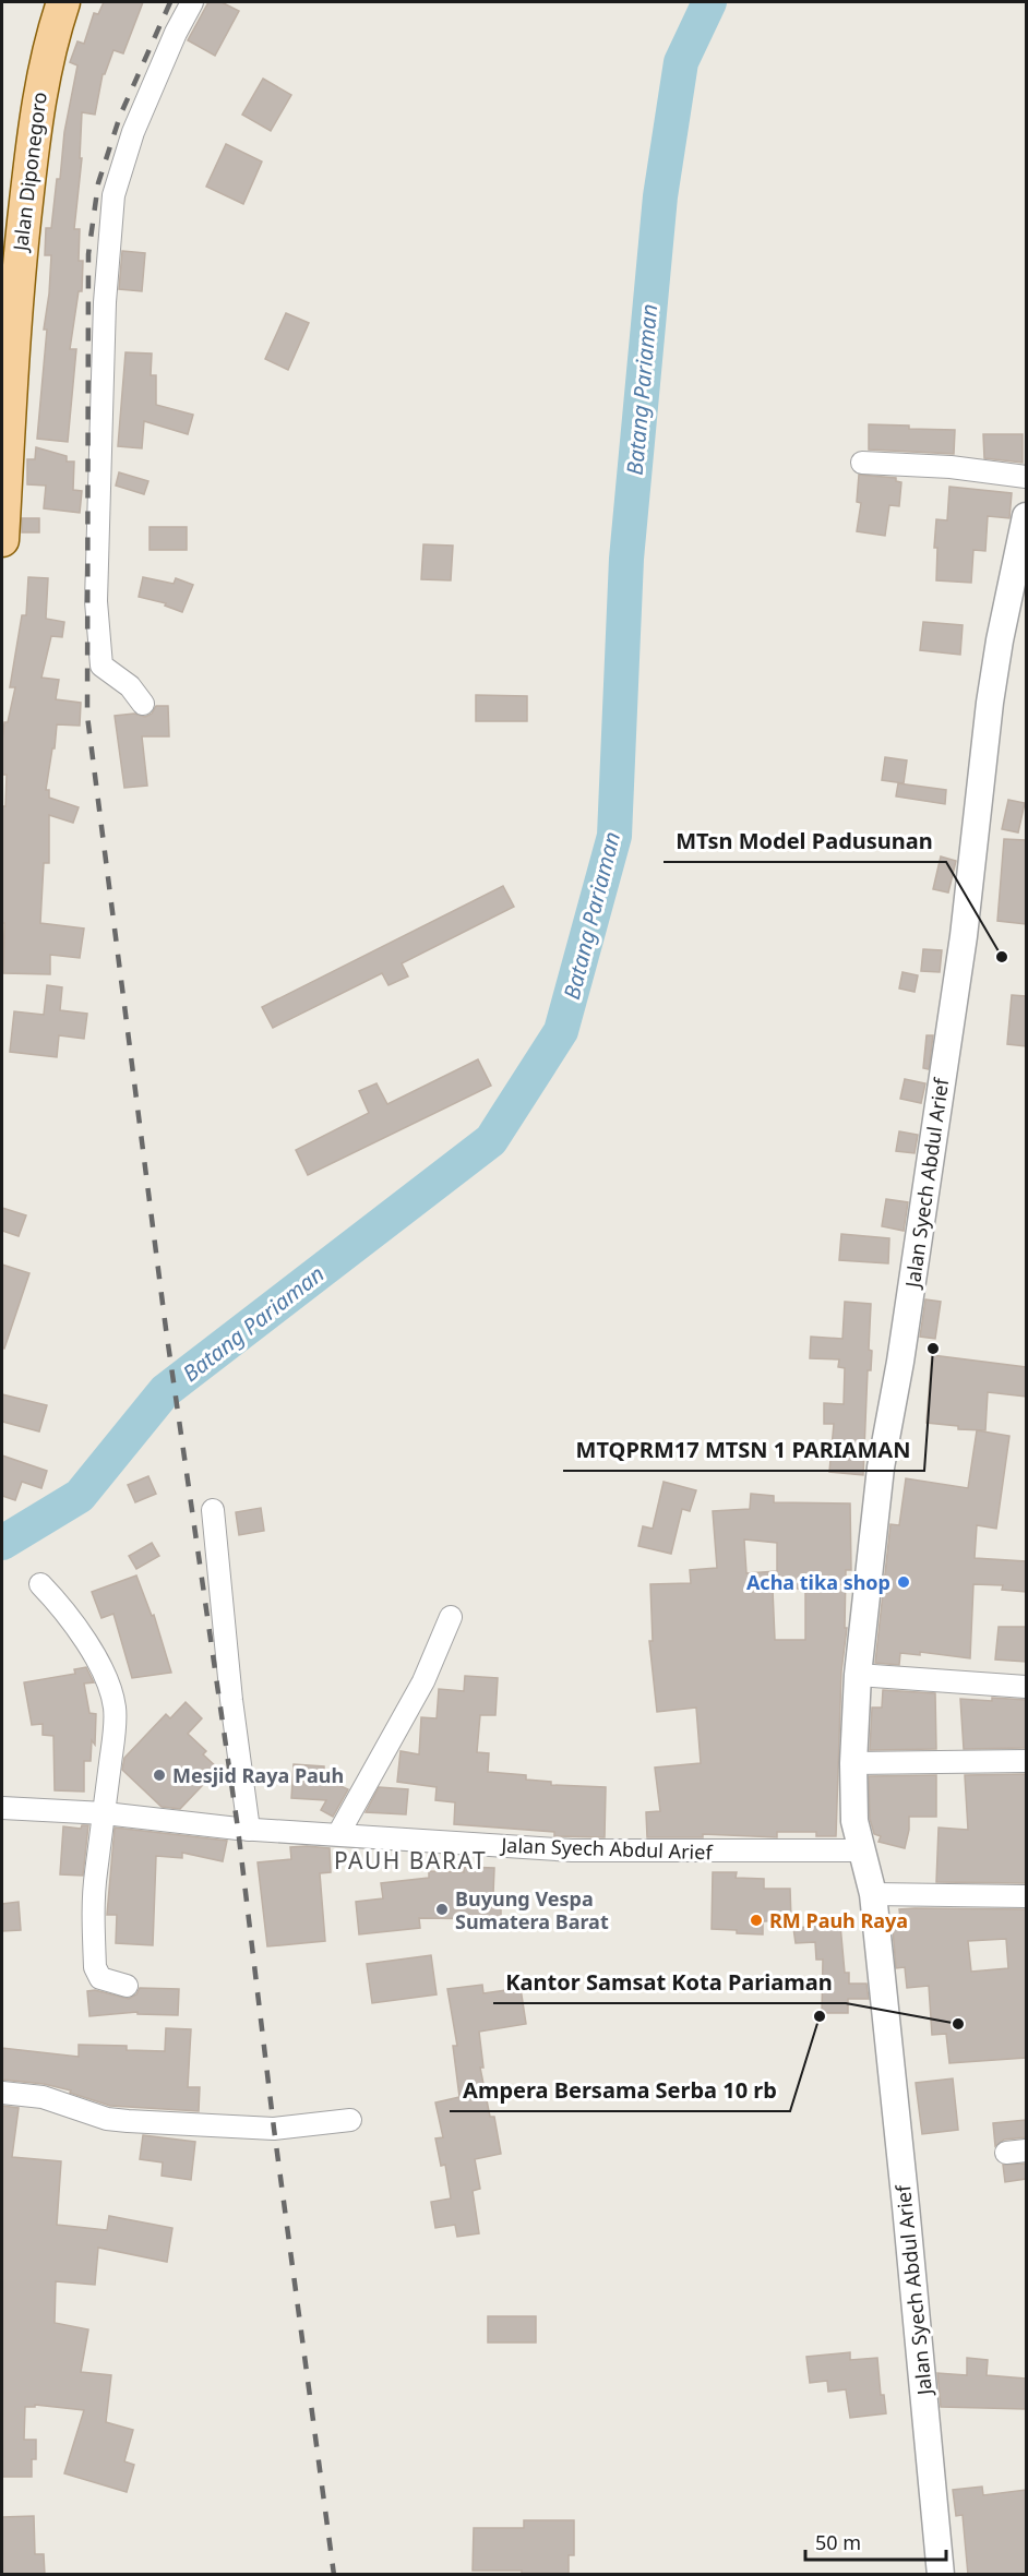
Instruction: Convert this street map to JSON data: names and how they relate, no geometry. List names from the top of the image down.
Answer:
{
  "streets": {
    "main road": ["Jalan Diponegoro"],
    "street": ["Jalan Syech Abdul Arief"]
  },
  "districts": ["PAUH BARAT"],
  "water": ["Batang Pariaman"],
  "places": [
    "MTsn Model Padusunan",
    "MTQPRM17 MTSN 1 PARIAMAN",
    "Acha tika shop",
    "Mesjid Raya Pauh",
    "Buyung Vespa Sumatera Barat",
    "RM Pauh Raya",
    "Ampera Bersama Serba 10 rb",
    "Kantor Samsat Kota Pariaman"
  ],
  "scale_bar": "50 m"
}
